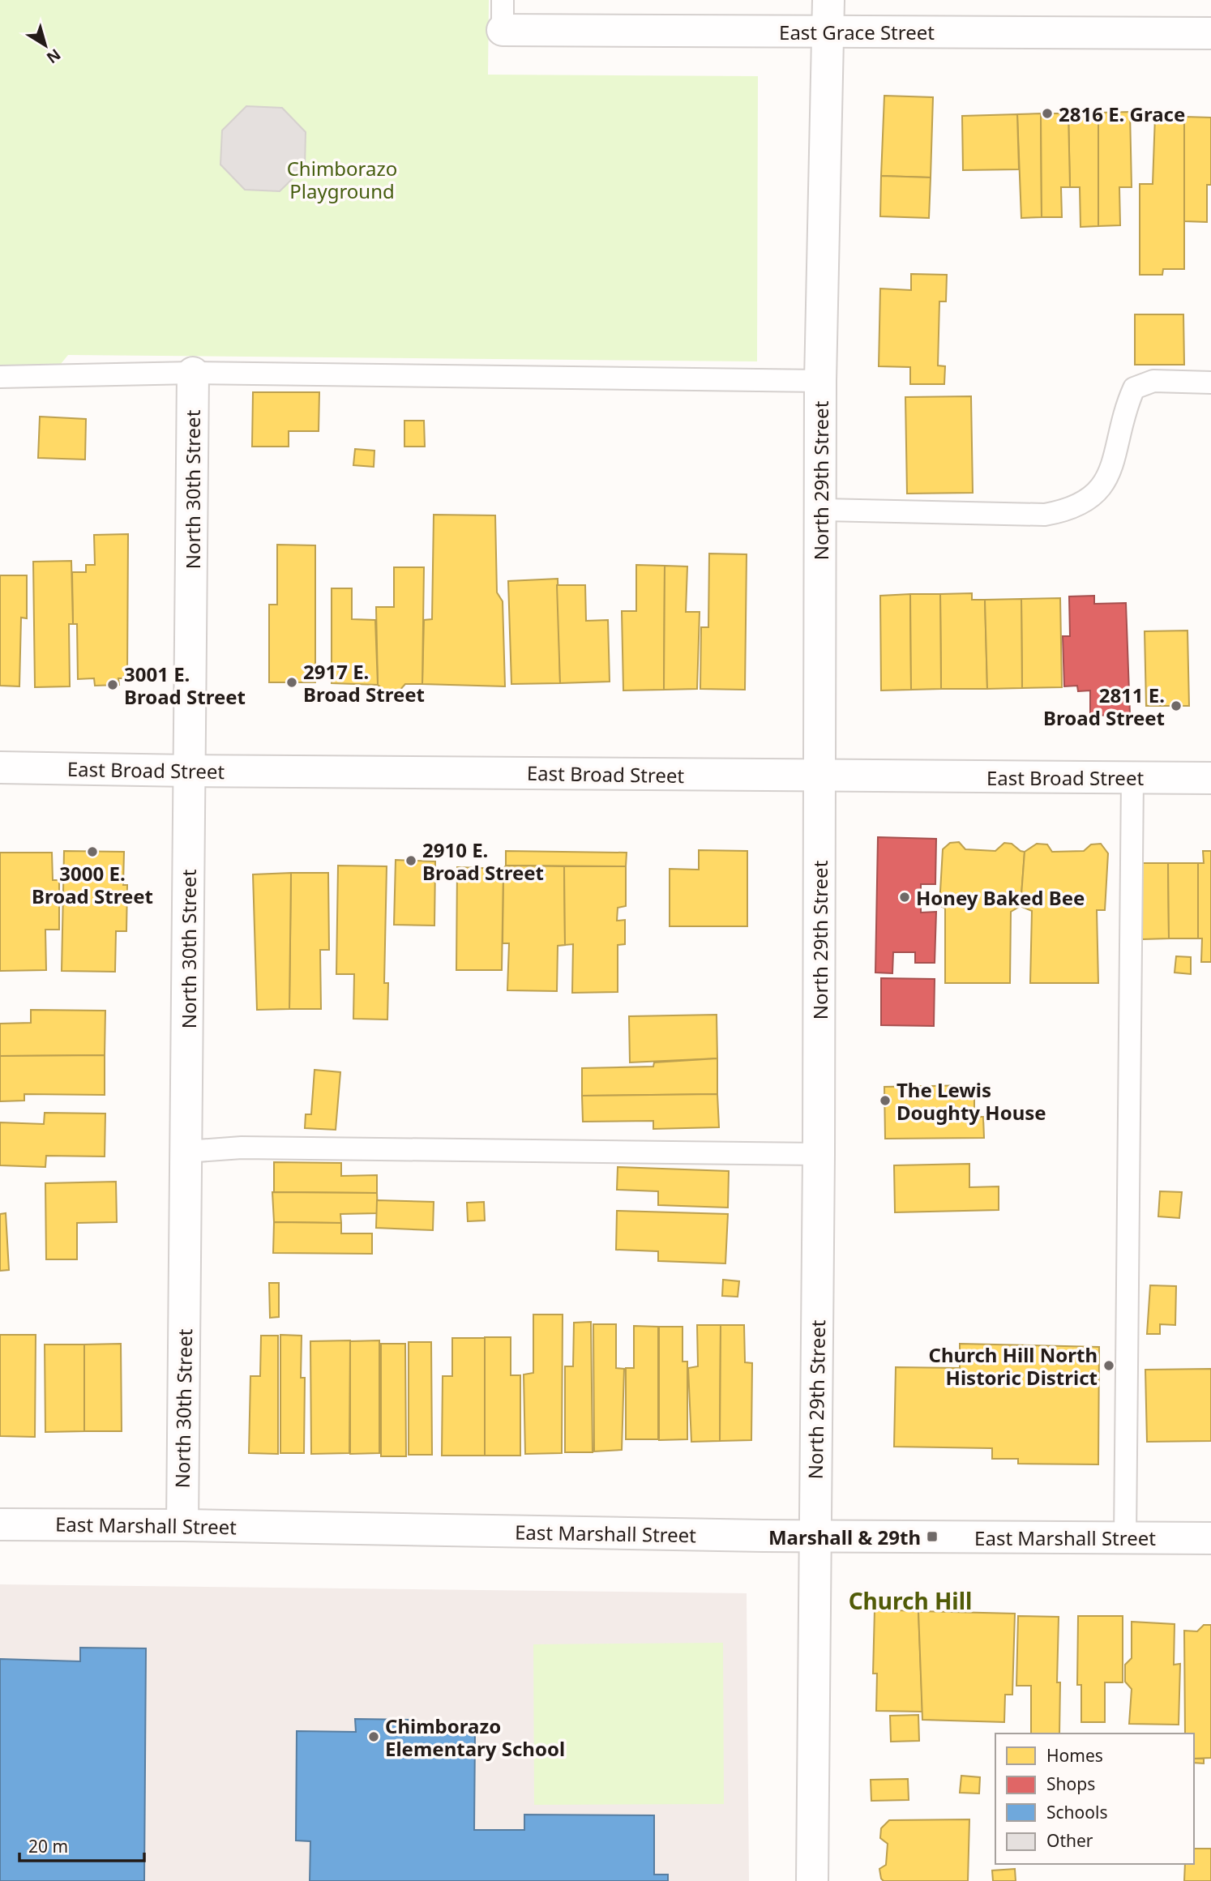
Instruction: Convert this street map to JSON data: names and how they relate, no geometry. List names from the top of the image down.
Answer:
{
  "streets": {
    "street": [
      "East Grace Street",
      "North 29th Street",
      "North 30th Street",
      "East Broad Street",
      "East Marshall Street"
    ]
  },
  "crossings": [
    ["East Grace Street", "North 29th Street"],
    ["North 29th Street", "East Broad Street"],
    ["North 29th Street", "East Marshall Street"],
    ["North 30th Street", "East Broad Street"],
    ["North 30th Street", "East Marshall Street"]
  ],
  "districts": ["Church Hill"],
  "parks": ["Chimborazo Playground"],
  "places": {
    "other": [
      "2816 E. Grace",
      "2917 E. Broad Street",
      "3001 E. Broad Street",
      "2811 E. Broad Street",
      "3000 E. Broad Street",
      "2910 E. Broad Street",
      "Honey Baked Bee",
      "The Lewis Doughty House",
      "Church Hill North Historic District",
      "Chimborazo Elementary School"
    ],
    "transit": ["Marshall & 29th"]
  },
  "legend": [
    "Homes",
    "Shops",
    "Schools",
    "Other"
  ],
  "scale_bar": "20 m",
  "north": "bottom right"
}
